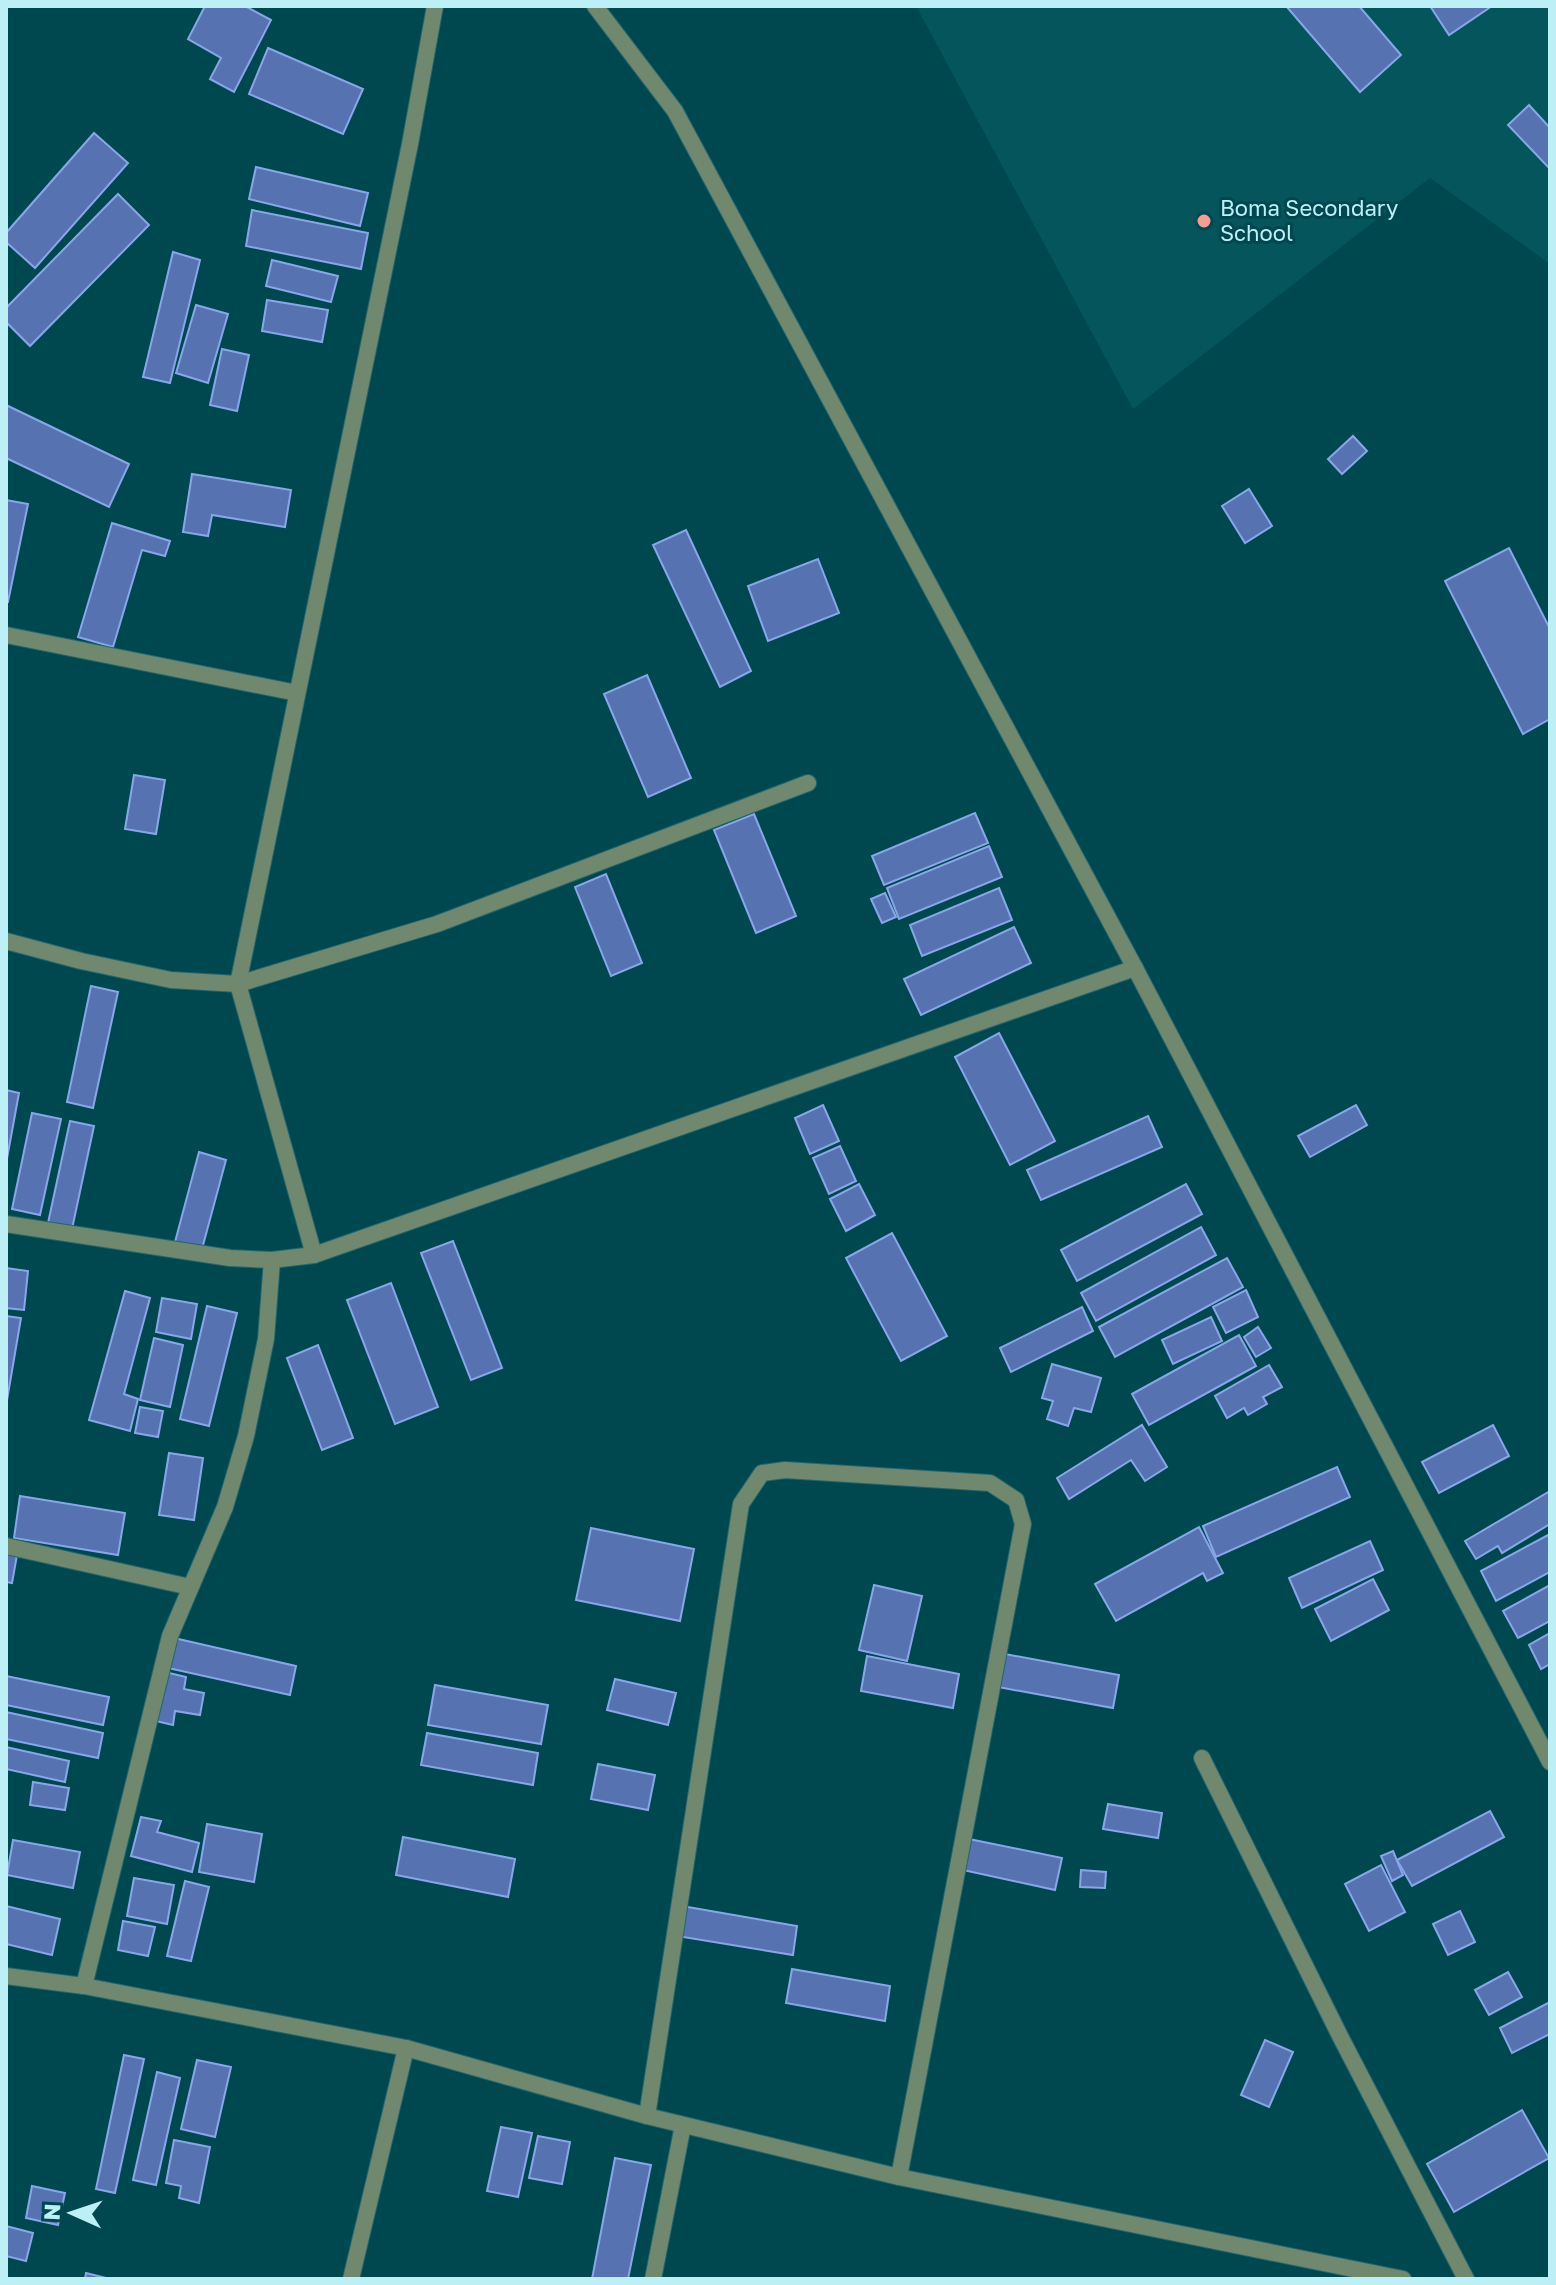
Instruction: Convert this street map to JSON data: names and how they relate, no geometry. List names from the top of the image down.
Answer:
{
  "places": ["Boma Secondary School"],
  "north": "left"
}
